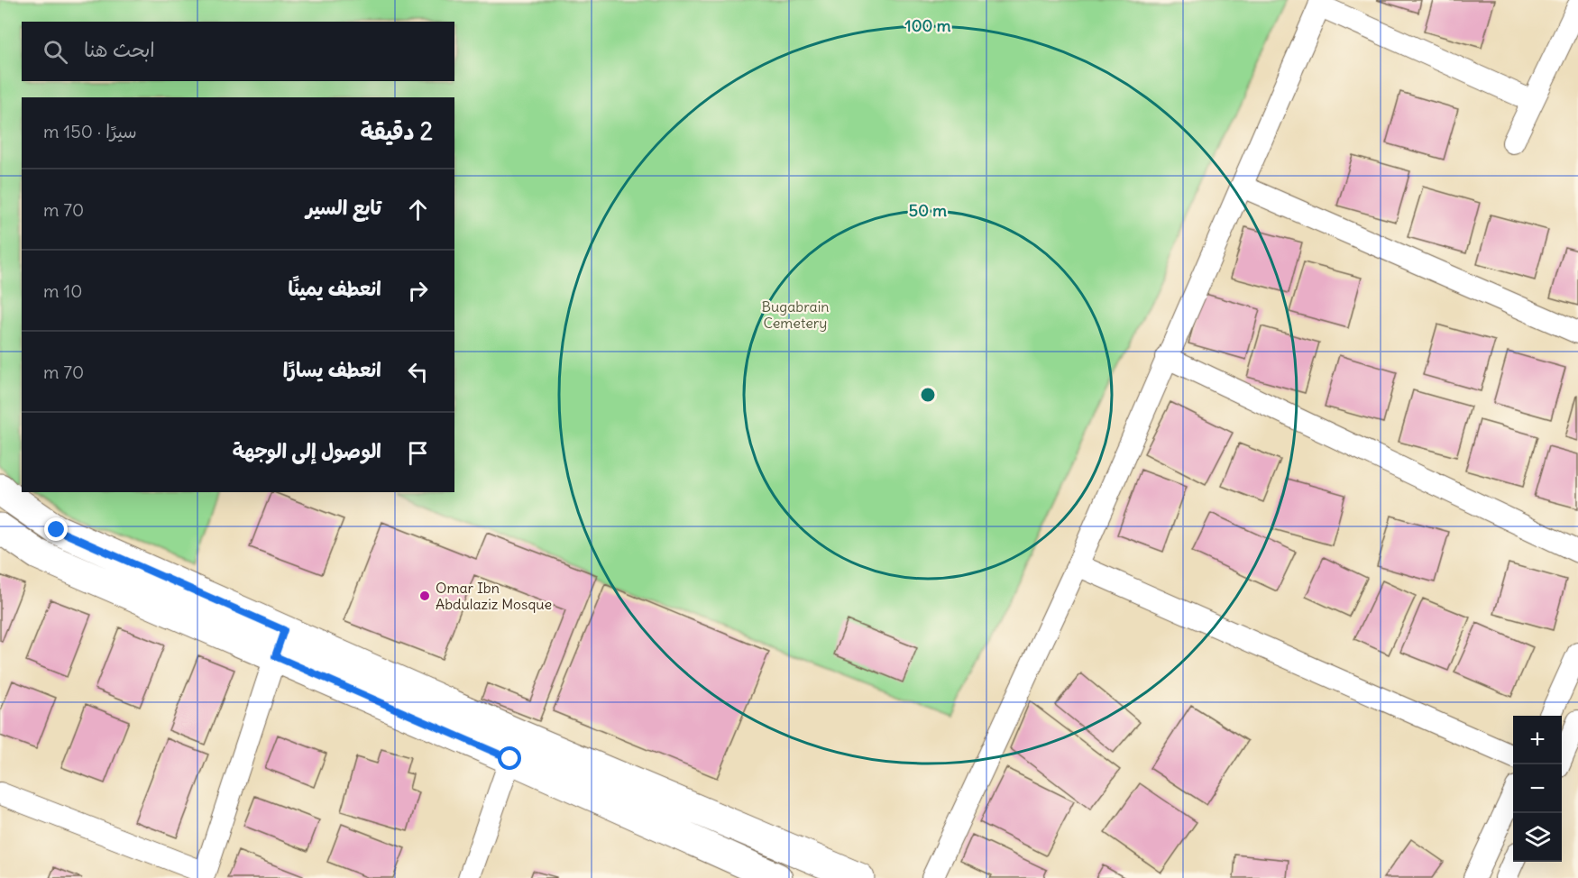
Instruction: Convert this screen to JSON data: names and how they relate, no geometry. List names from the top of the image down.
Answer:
{
  "parks": ["Bugabrain Cemetery"],
  "places": ["Omar Ibn Abdulaziz Mosque"],
  "page": {
    "search": "ابحث هنا",
    "heading": ["2 دقيقة", "سيرًا · 150 m"],
    "list": [
      ["تابع السير", "70 m"],
      ["انعطف يمينًا", "10 m"],
      ["انعطف يسارًا", "70 m"],
      "الوصول إلى الوجهة"
    ],
    "map_buttons": ["+", "−"]
  },
  "rings": ["100 m", "50 m"]
}
